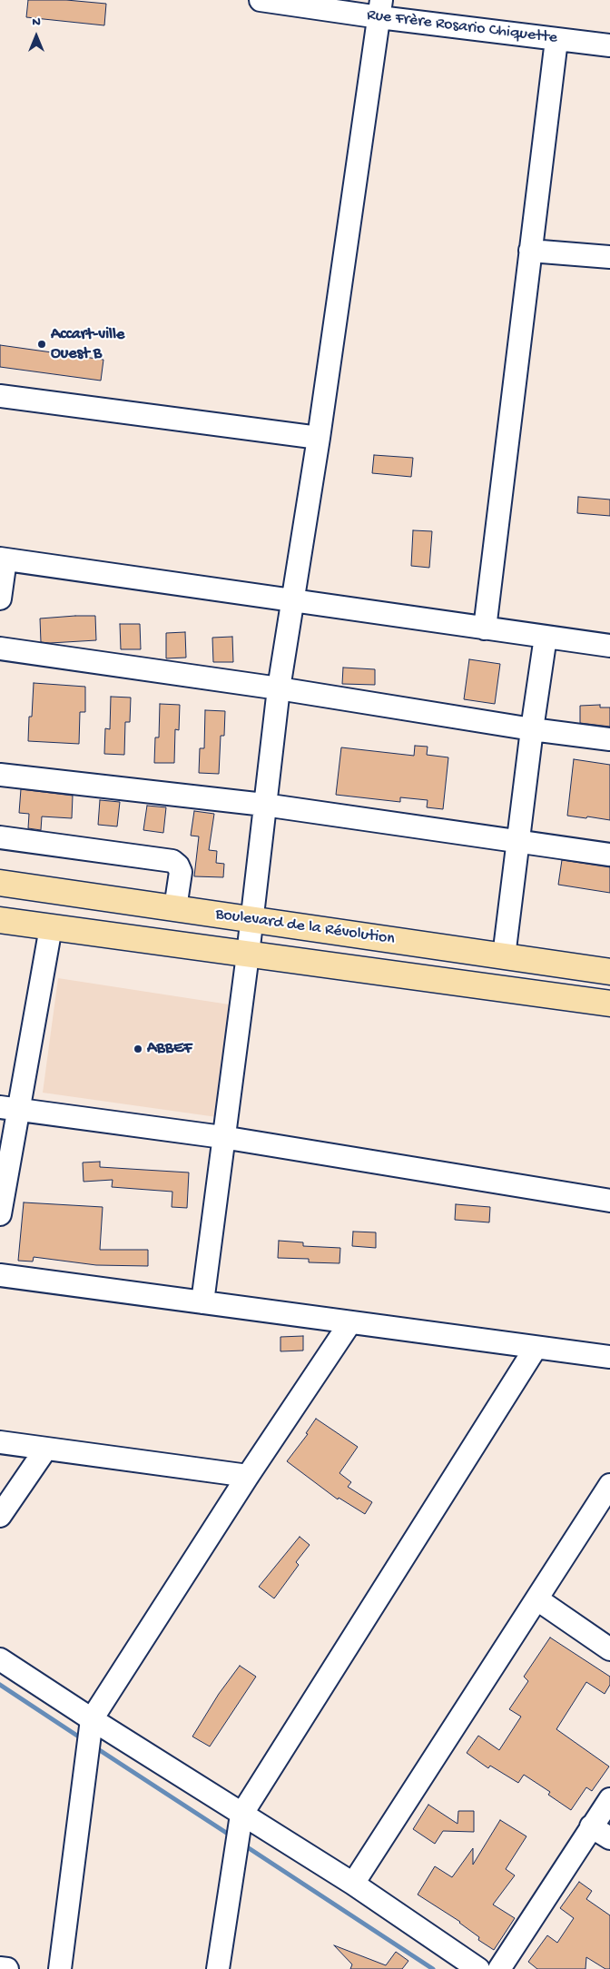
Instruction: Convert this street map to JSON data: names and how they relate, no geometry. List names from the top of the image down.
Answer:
{
  "streets": {
    "main road": ["Boulevard de la Révolution"],
    "street": ["Rue Frère Rosario Chiquette"]
  },
  "places": ["Accart-ville Ouest B", "ABBEF"],
  "north": "top"
}
